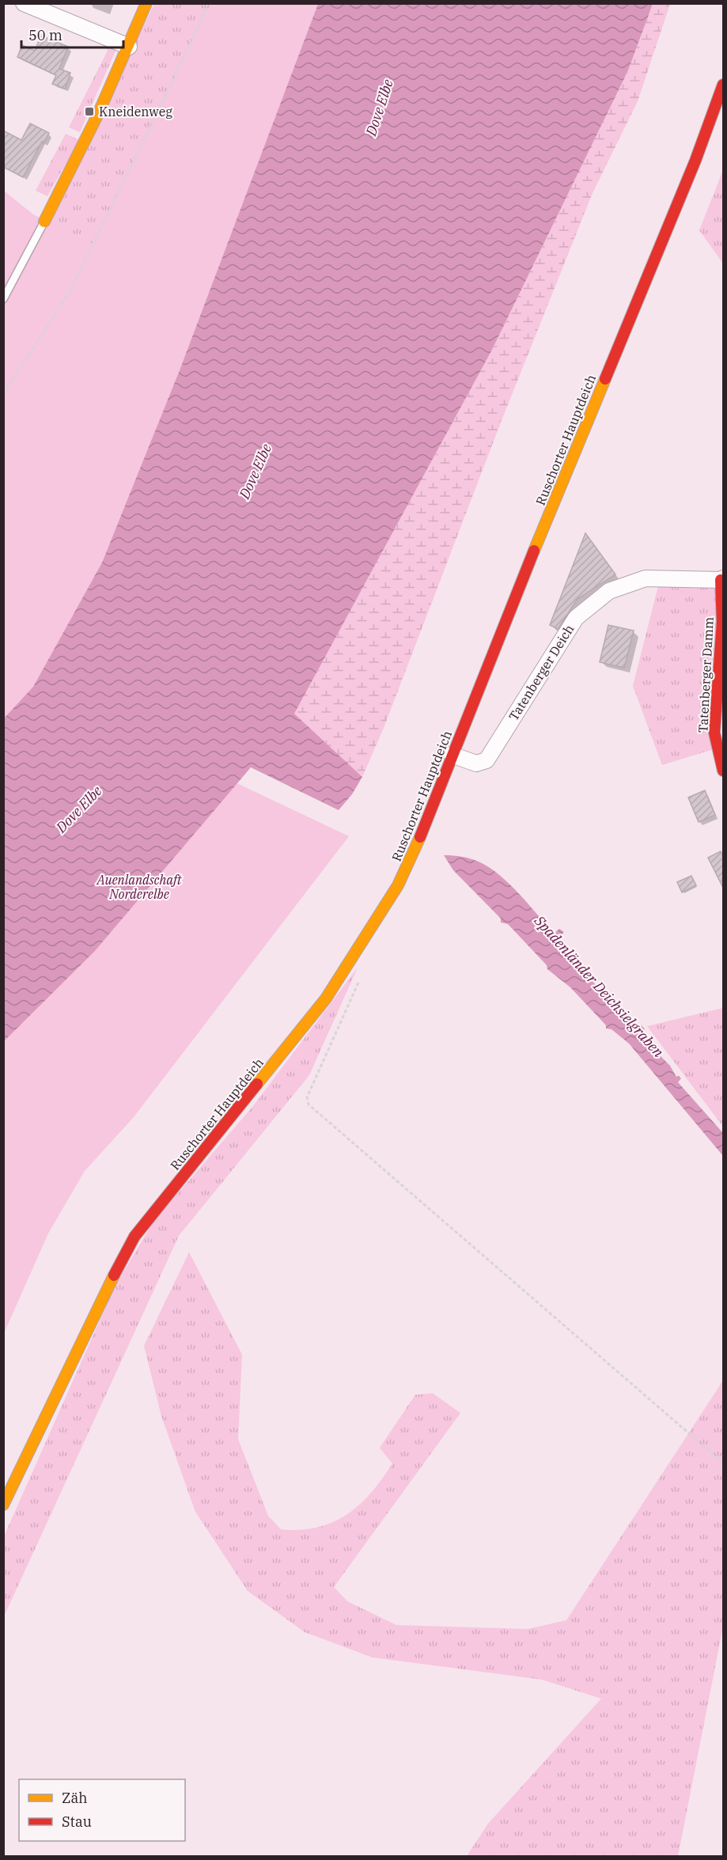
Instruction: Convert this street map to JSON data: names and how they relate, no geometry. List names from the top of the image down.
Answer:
{
  "streets": {
    "street": ["Ruschorter Hauptdeich", "Tatenberger Deich", "Tatenberger Damm"]
  },
  "crossings": [
    ["Ruschorter Hauptdeich", "Tatenberger Deich"],
    ["Tatenberger Deich", "Tatenberger Damm"]
  ],
  "water": ["Dove Elbe", "Spadenländer Deichsielgraben"],
  "parks": ["Auenlandschaft Norderelbe"],
  "places": {
    "transit": ["Kneidenweg"]
  },
  "legend": ["Zäh", "Stau"],
  "scale_bar": "50 m"
}
